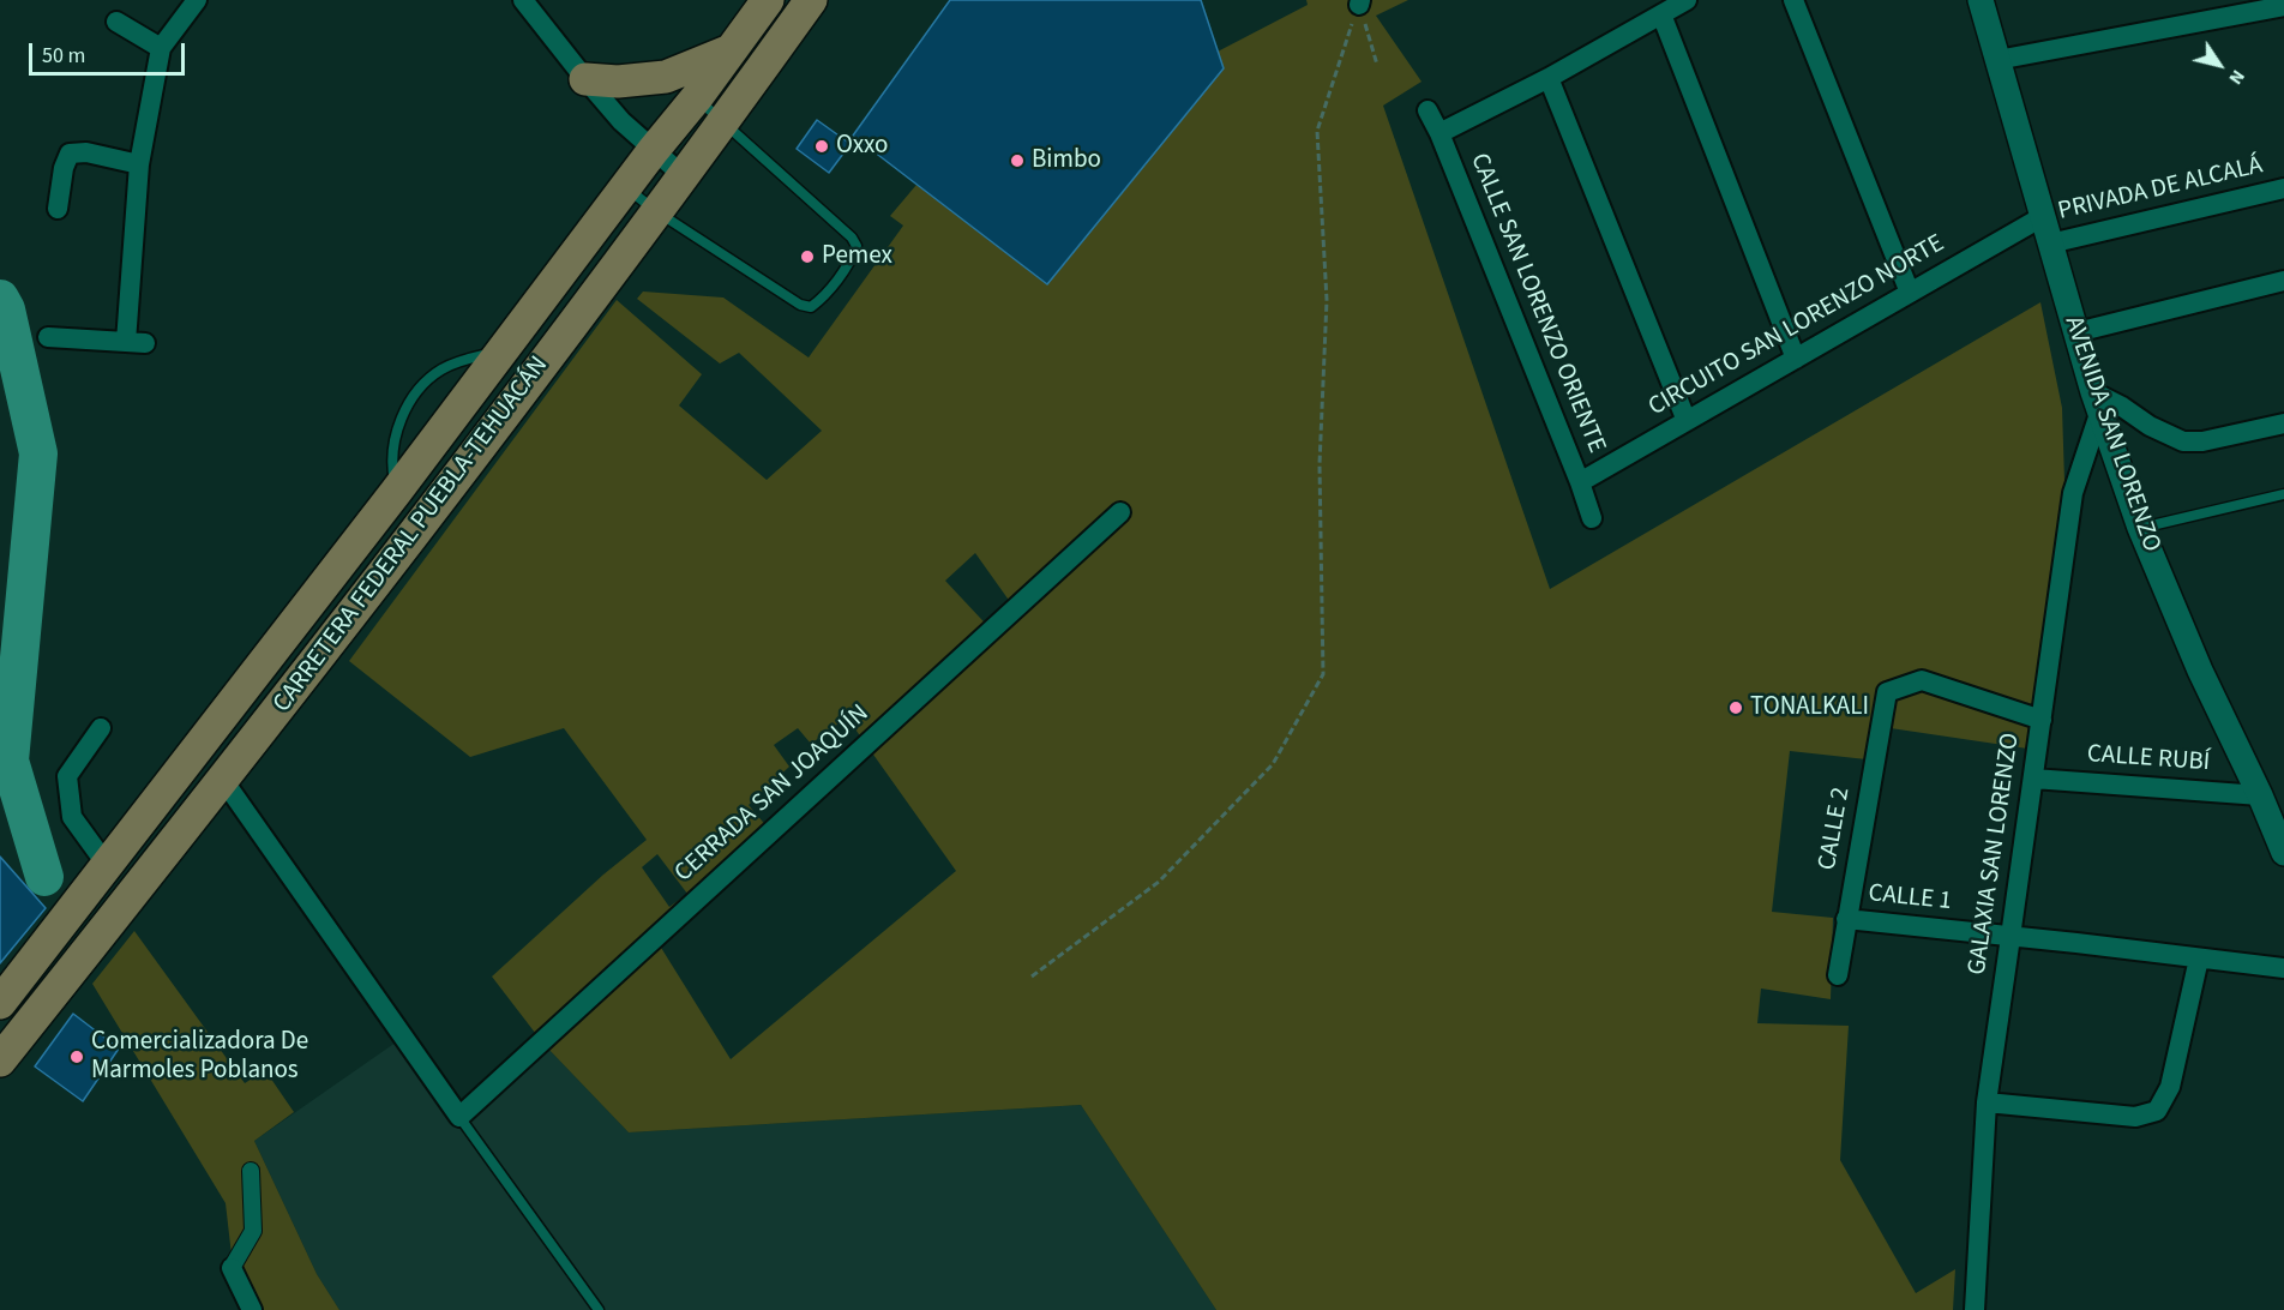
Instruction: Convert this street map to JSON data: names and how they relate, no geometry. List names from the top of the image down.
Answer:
{
  "streets": {
    "main road": ["CARRETERA FEDERAL PUEBLA-TEHUACÁN"],
    "street": [
      "PRIVADA DE ALCALÁ",
      "CALLE SAN LORENZO ORIENTE",
      "CIRCUITO SAN LORENZO NORTE",
      "AVENIDA SAN LORENZO",
      "CALLE RUBÍ",
      "CERRADA SAN JOAQUÍN",
      "CALLE 2",
      "GALAXIA SAN LORENZO",
      "CALLE 1"
    ]
  },
  "crossings": [
    ["PRIVADA DE ALCALÁ", "AVENIDA SAN LORENZO"],
    ["CALLE SAN LORENZO ORIENTE", "CIRCUITO SAN LORENZO NORTE"],
    ["CIRCUITO SAN LORENZO NORTE", "AVENIDA SAN LORENZO"],
    ["AVENIDA SAN LORENZO", "CALLE RUBÍ"],
    ["AVENIDA SAN LORENZO", "GALAXIA SAN LORENZO"],
    ["CALLE RUBÍ", "GALAXIA SAN LORENZO"],
    ["CALLE 2", "GALAXIA SAN LORENZO"],
    ["CALLE 2", "CALLE 1"],
    ["GALAXIA SAN LORENZO", "CALLE 1"]
  ],
  "places": [
    "Oxxo",
    "Bimbo",
    "Pemex",
    "TONALKALI",
    "Comercializadora De Marmoles Poblanos"
  ],
  "scale_bar": "50 m",
  "north": "bottom right"
}
